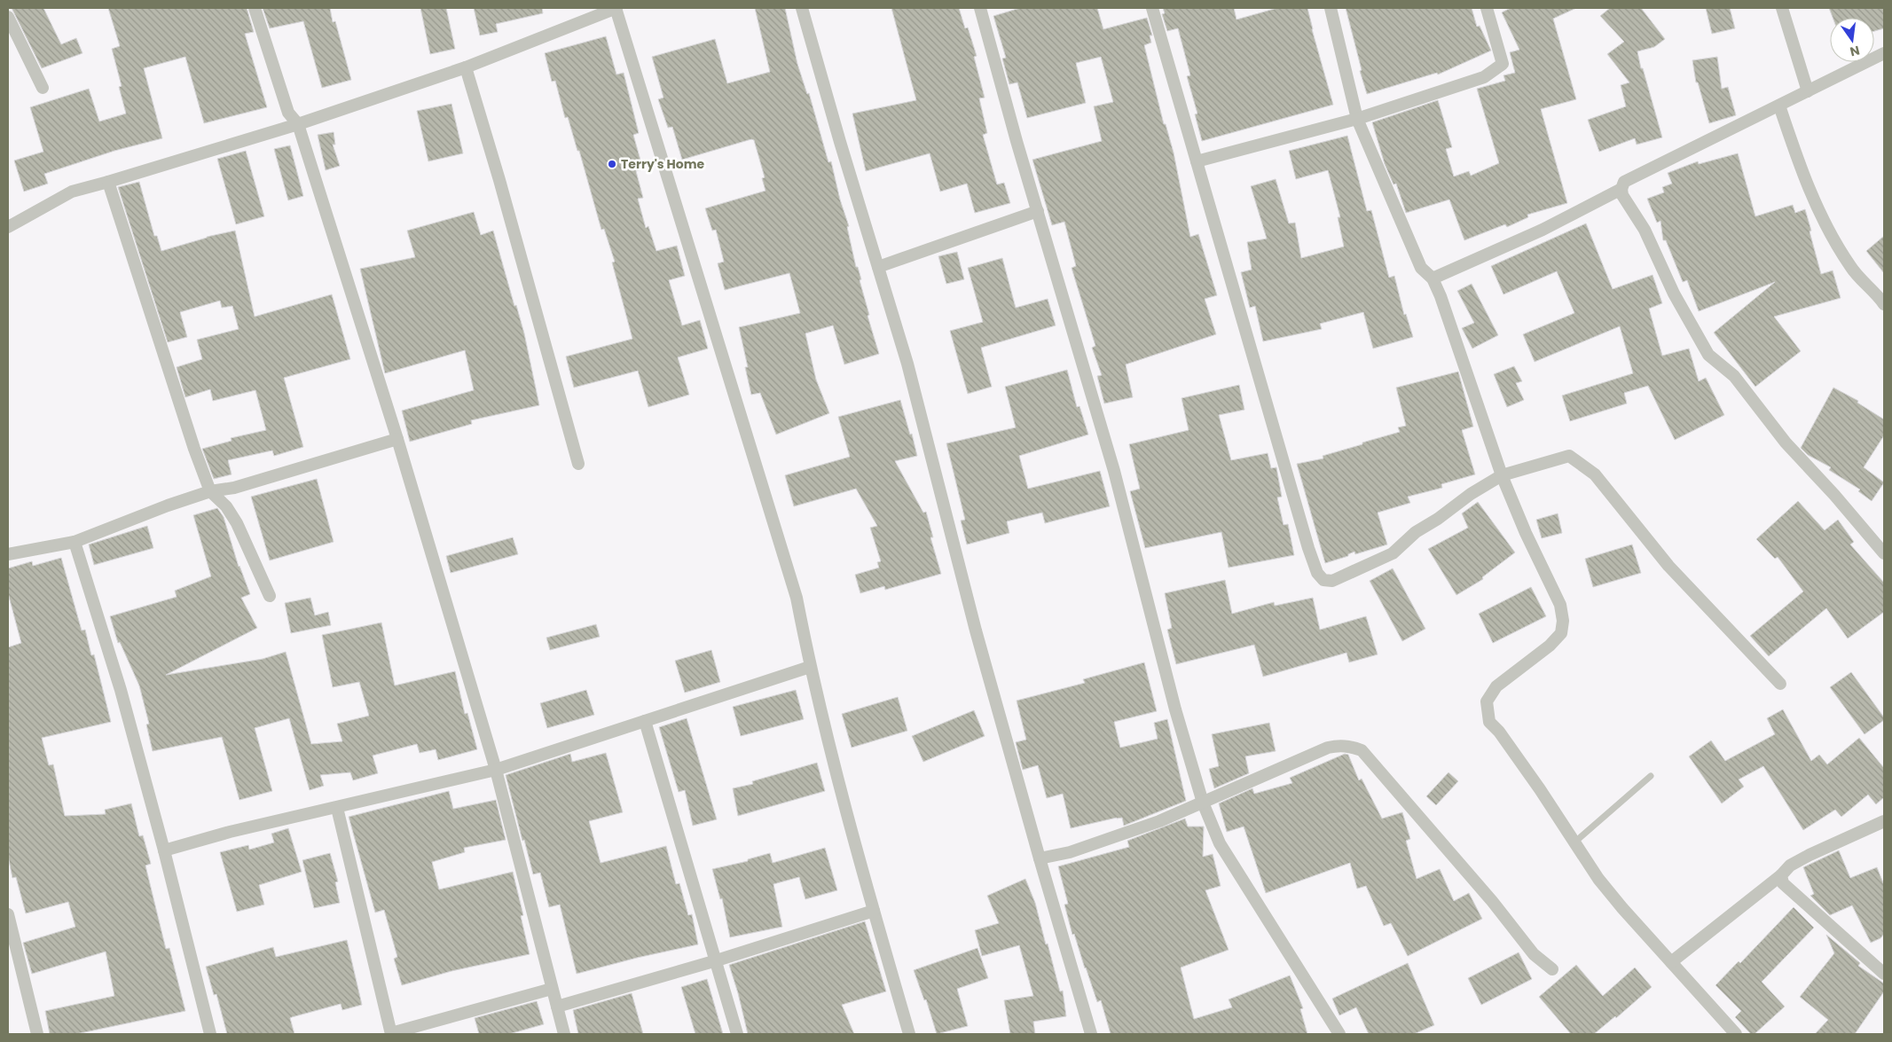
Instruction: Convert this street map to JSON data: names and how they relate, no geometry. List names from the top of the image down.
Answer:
{
  "places": ["Terry's Home"],
  "north": "bottom"
}
